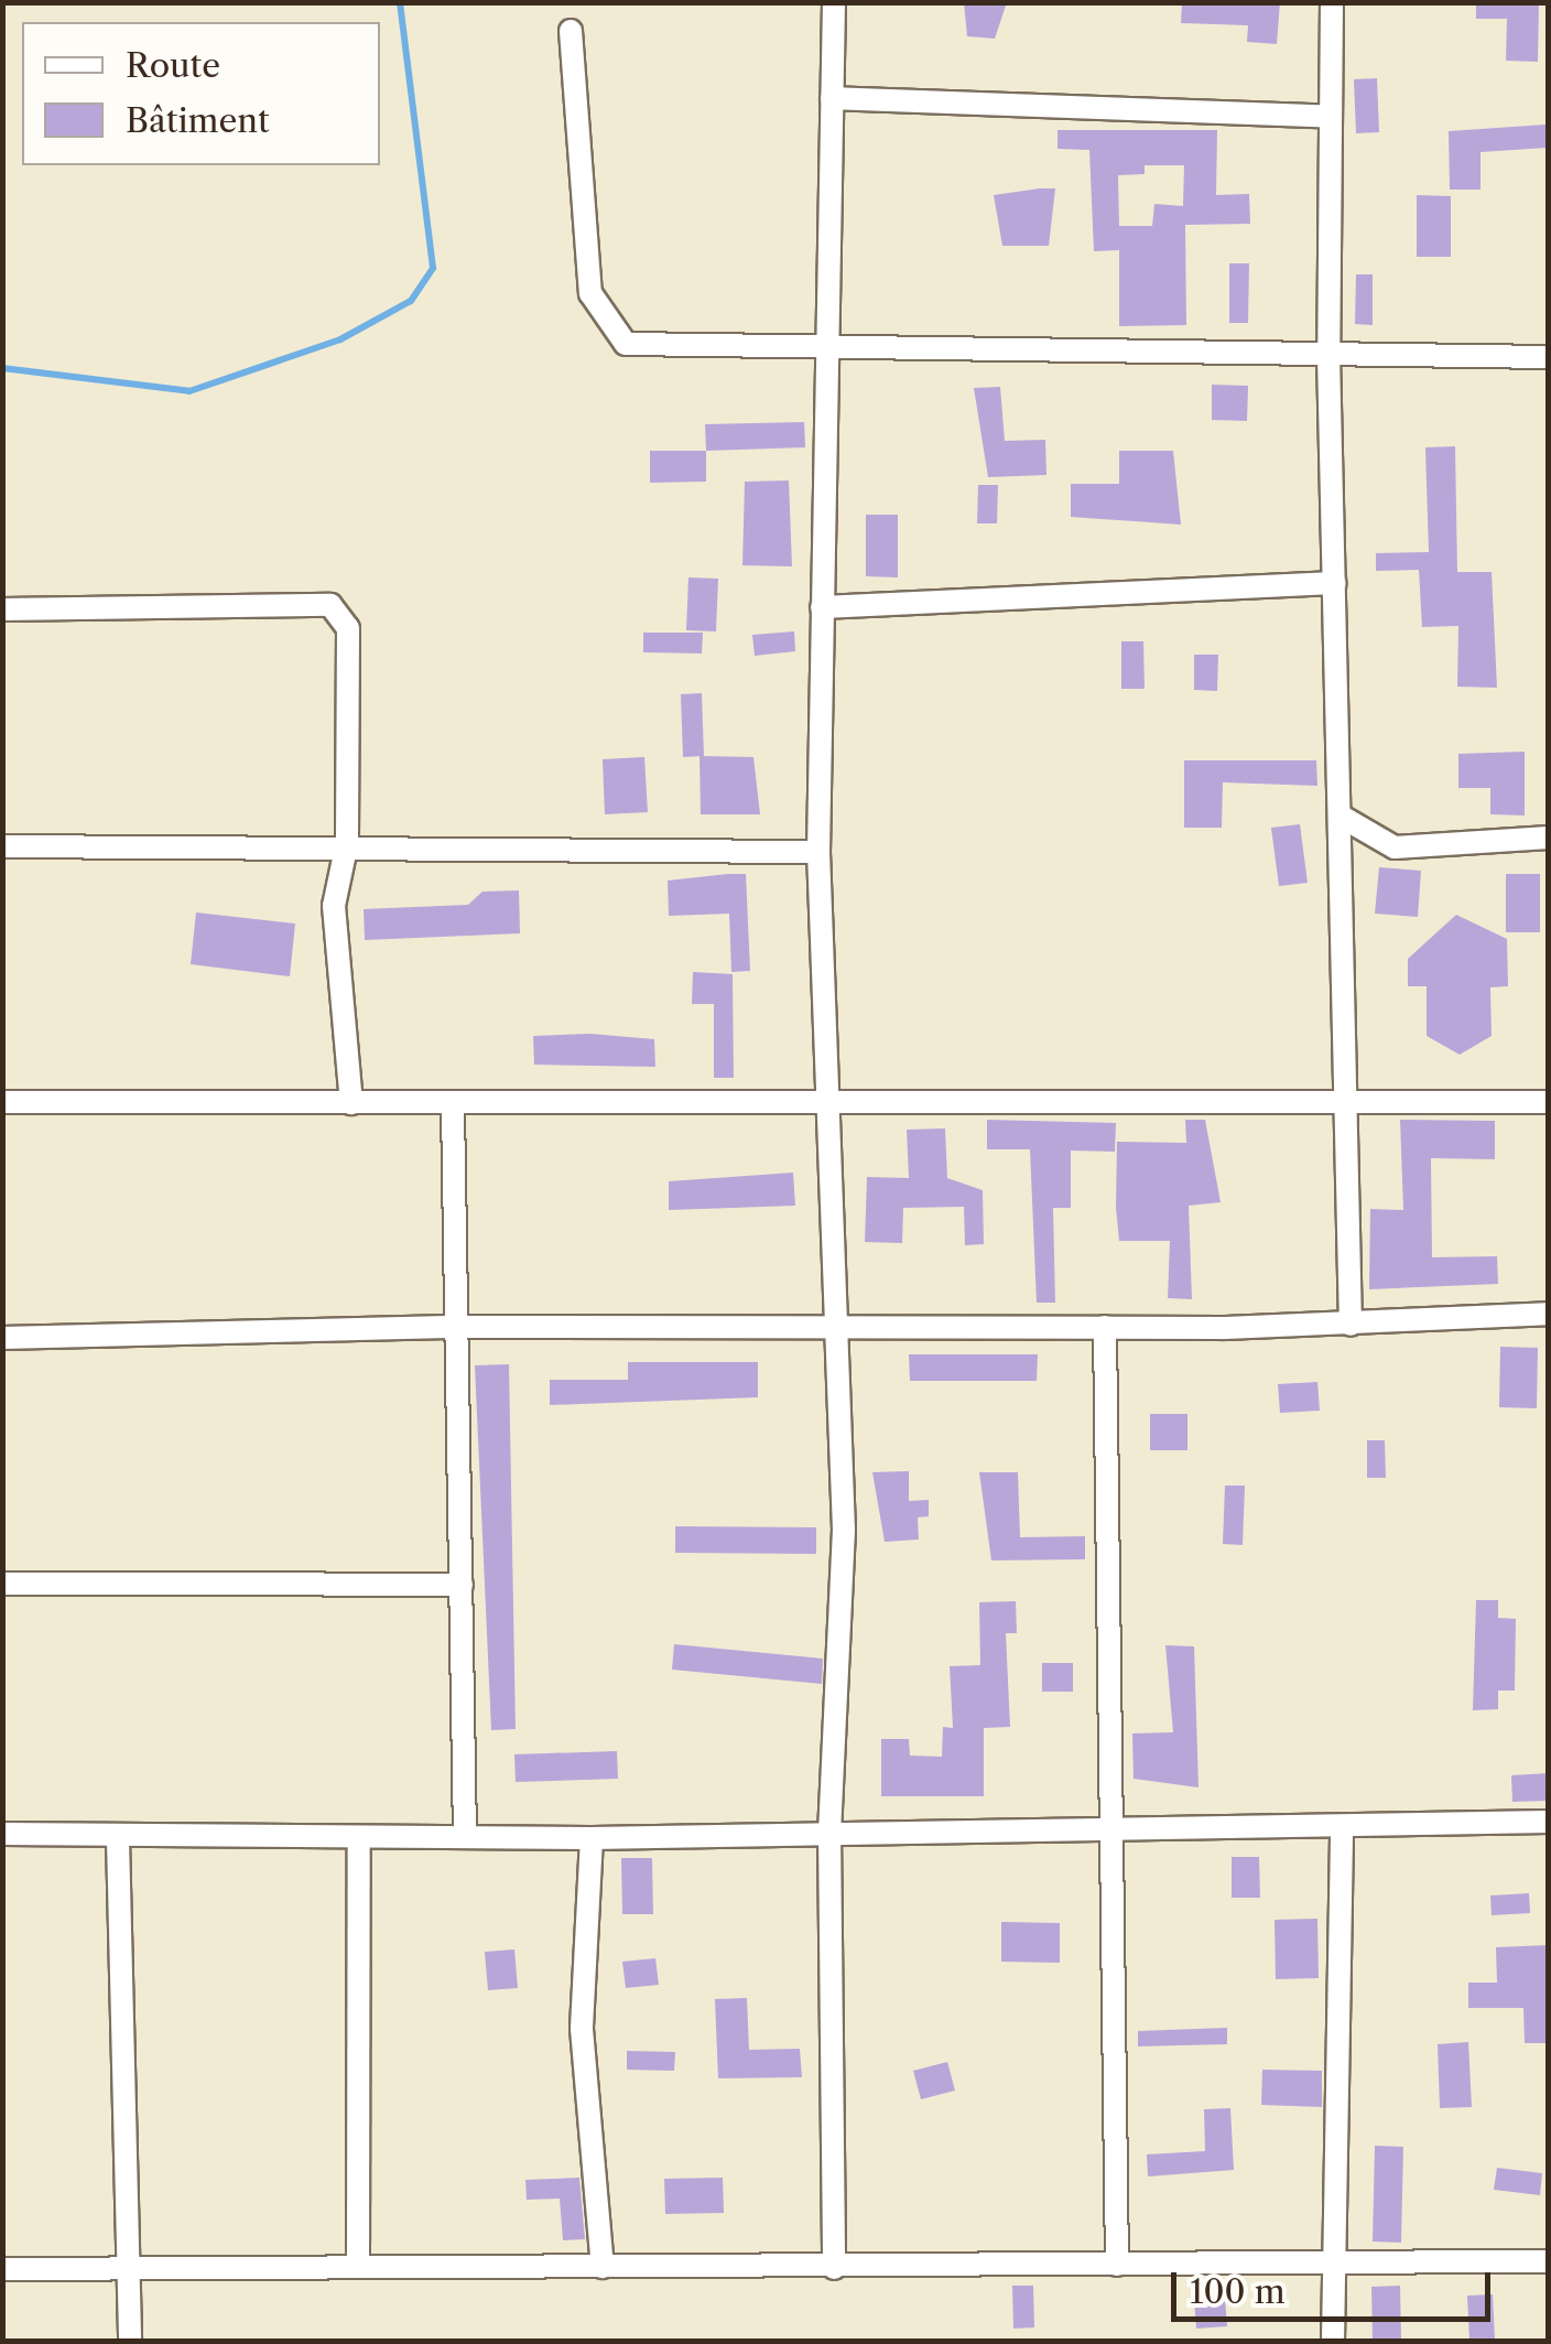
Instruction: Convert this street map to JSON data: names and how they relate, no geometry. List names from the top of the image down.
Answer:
{
  "legend": ["Route", "Bâtiment"],
  "scale_bar": "100 m"
}
